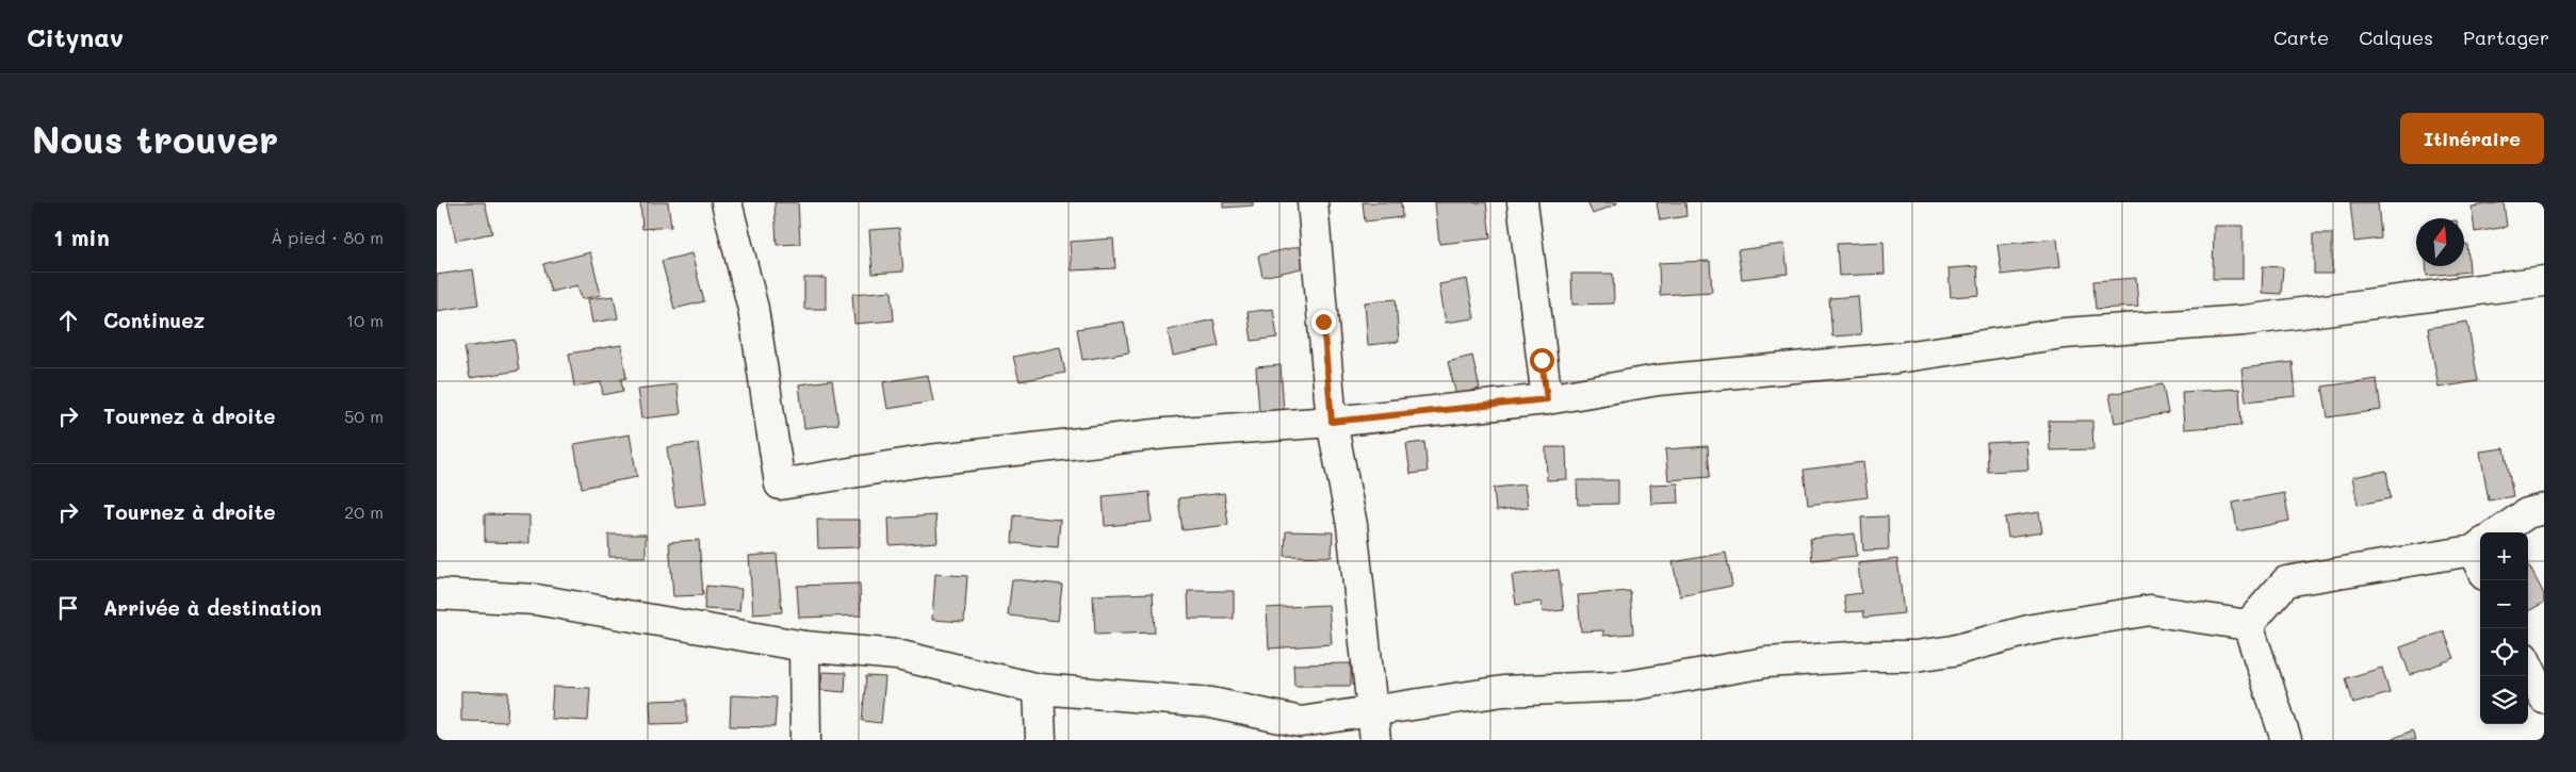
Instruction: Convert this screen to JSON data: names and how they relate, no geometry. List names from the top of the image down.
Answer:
{
  "north": "top",
  "page": {
    "header": "Citynav",
    "nav": ["Carte", "Calques", "Partager"],
    "buttons": "Itinéraire",
    "title": "Nous trouver",
    "heading": ["1 min", "À pied · 80 m"],
    "list": [
      ["Continuez", "10 m"],
      ["Tournez à droite", "50 m"],
      ["Tournez à droite", "20 m"],
      "Arrivée à destination"
    ],
    "map_buttons": ["+", "−"]
  }
}
